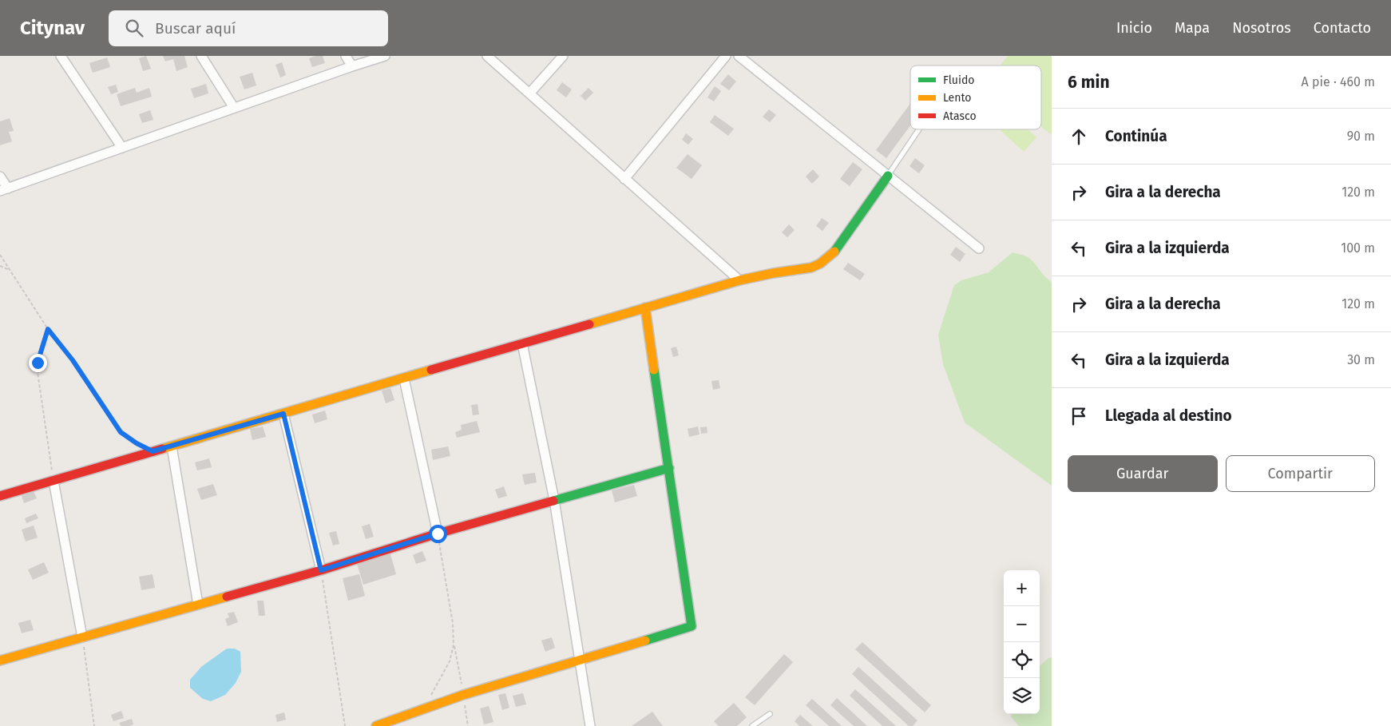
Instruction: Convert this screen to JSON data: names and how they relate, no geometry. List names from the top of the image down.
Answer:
{
  "legend": ["Fluido", "Lento", "Atasco"],
  "page": {
    "header": "Citynav",
    "search": "Buscar aquí",
    "nav": [
      "Inicio",
      "Mapa",
      "Nosotros",
      "Contacto"
    ],
    "heading": ["6 min", "A pie · 460 m"],
    "list": [
      ["Continúa", "90 m"],
      ["Gira a la derecha", "120 m"],
      ["Gira a la izquierda", "100 m"],
      ["Gira a la derecha", "120 m"],
      ["Gira a la izquierda", "30 m"],
      "Llegada al destino"
    ],
    "buttons": ["Guardar", "Compartir"],
    "map_buttons": ["+", "−"]
  }
}
